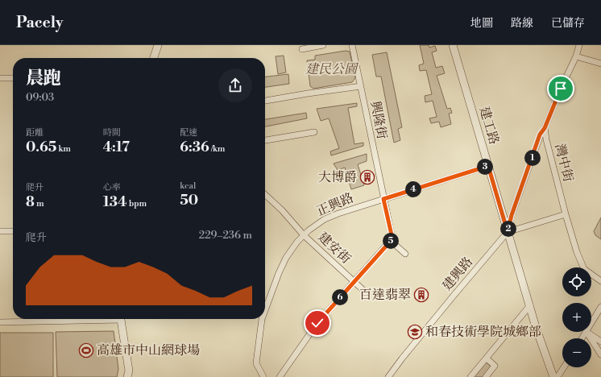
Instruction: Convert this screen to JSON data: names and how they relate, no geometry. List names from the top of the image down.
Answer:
{
  "streets": {
    "street": [
      "興隆街",
      "建工路",
      "灣中街",
      "正興路",
      "建安街",
      "建興路"
    ]
  },
  "crossings": [
    ["興隆街", "正興路"],
    ["建工路", "正興路"],
    ["建工路", "建興路"],
    ["正興路", "建安街"]
  ],
  "parks": ["建民公園"],
  "places": {
    "building": ["大博爵", "百達翡翠"],
    "school or university": ["和春技術學院城鄉部"],
    "sports": ["高雄市中山網球場"]
  },
  "page": {
    "header": "Pacely",
    "nav": ["地圖", "路線", "已儲存"],
    "heading": ["晨跑", "09:03"],
    "stats": [
      ["距離", "0.65 km"],
      ["時間", "4:17"],
      ["配速", "6:36 /km"],
      ["爬升", "8 m"],
      ["心率", "134 bpm"],
      ["kcal", "50"]
    ],
    "pins": [
      "1",
      "3",
      "4",
      "2",
      "5",
      "6"
    ],
    "chart": ["爬升", "229–236 m"],
    "map_buttons": ["+", "−"]
  }
}
